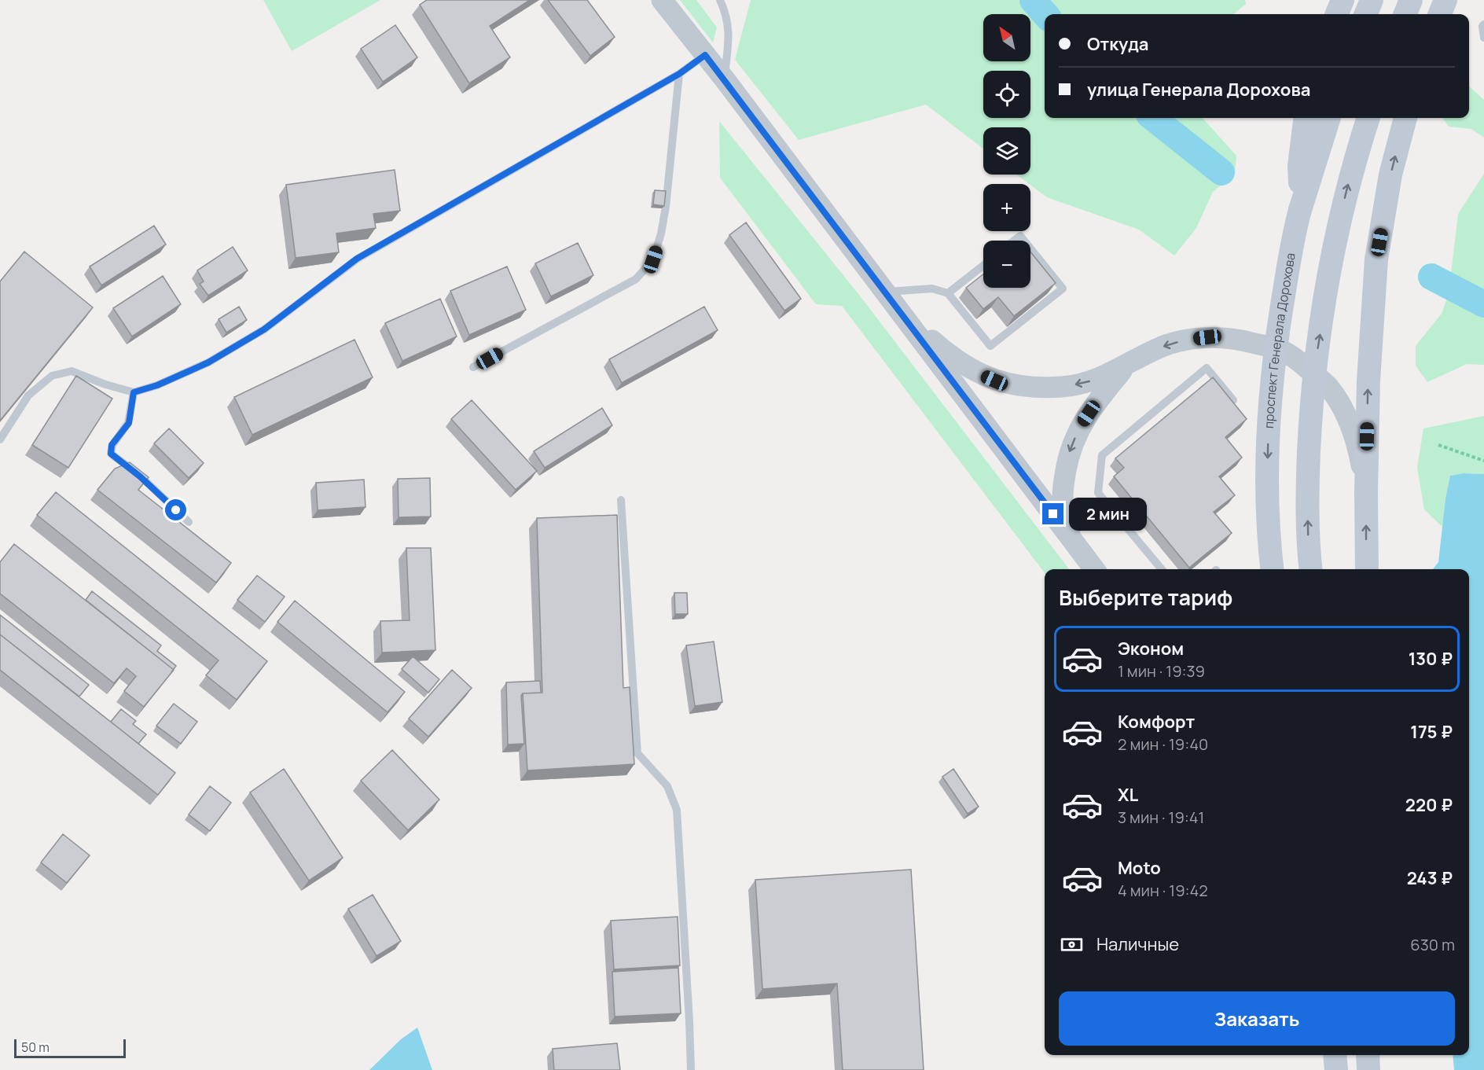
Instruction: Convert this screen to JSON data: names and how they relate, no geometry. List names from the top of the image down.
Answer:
{
  "streets": {
    "main road": ["проспект Генерала Дорохова"]
  },
  "scale_bar": "50 m",
  "north": "top left",
  "page": {
    "map_buttons": ["+", "−"],
    "banner": ["Откуда", "улица Генерала Дорохова"],
    "bubble": "2 мин",
    "heading": "Выберите тариф",
    "list": [
      {
        "name": "Эконом",
        "note": "1 мин · 19:39",
        "value": "130 ₽"
      },
      {
        "name": "Комфорт",
        "note": "2 мин · 19:40",
        "value": "175 ₽"
      },
      {
        "name": "XL",
        "note": "3 мин · 19:41",
        "value": "220 ₽"
      },
      {
        "name": "Moto",
        "note": "4 мин · 19:42",
        "value": "243 ₽"
      }
    ],
    "pay": ["Наличные", "630 m"],
    "buttons": "Заказать",
    "scale": "50 m"
  }
}
